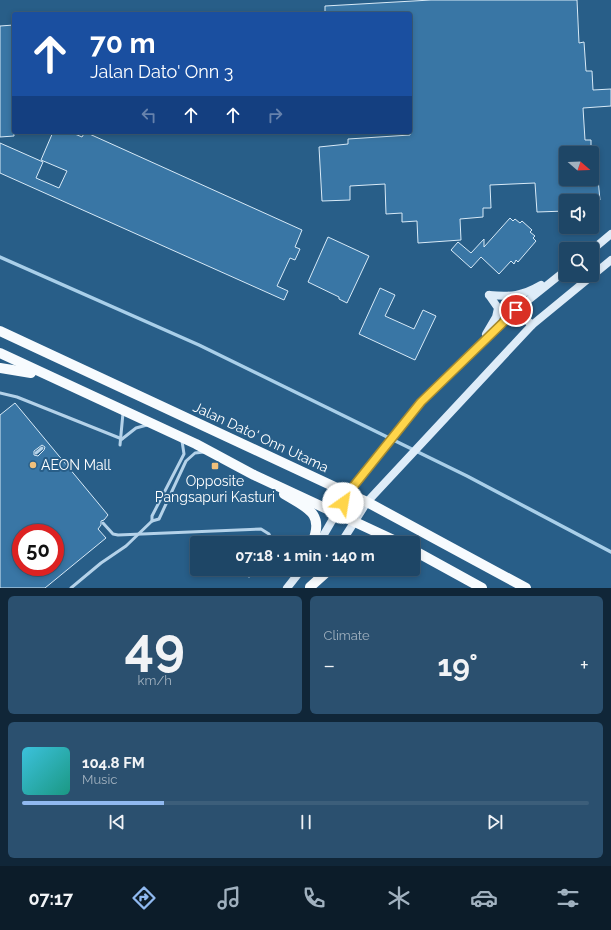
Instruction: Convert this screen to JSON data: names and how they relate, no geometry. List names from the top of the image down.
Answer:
{
  "streets": {
    "main road": ["Jalan Dato' Onn Utama"]
  },
  "places": {
    "other": ["AEON Mall"],
    "transit": ["Opposite Pangsapuri Kasturi"]
  },
  "north": "right",
  "page": {
    "turn": ["70 m", "Jalan Dato' Onn 3"],
    "limit": "50",
    "trip": "07:18 · 1 min · 140 m",
    "tile": [
      ["49", "km/h"],
      "Climate"
    ],
    "heat": ["−", "19°", "+"],
    "song": ["104.8 FM", "Music"],
    "tabs": "07:17"
  }
}
